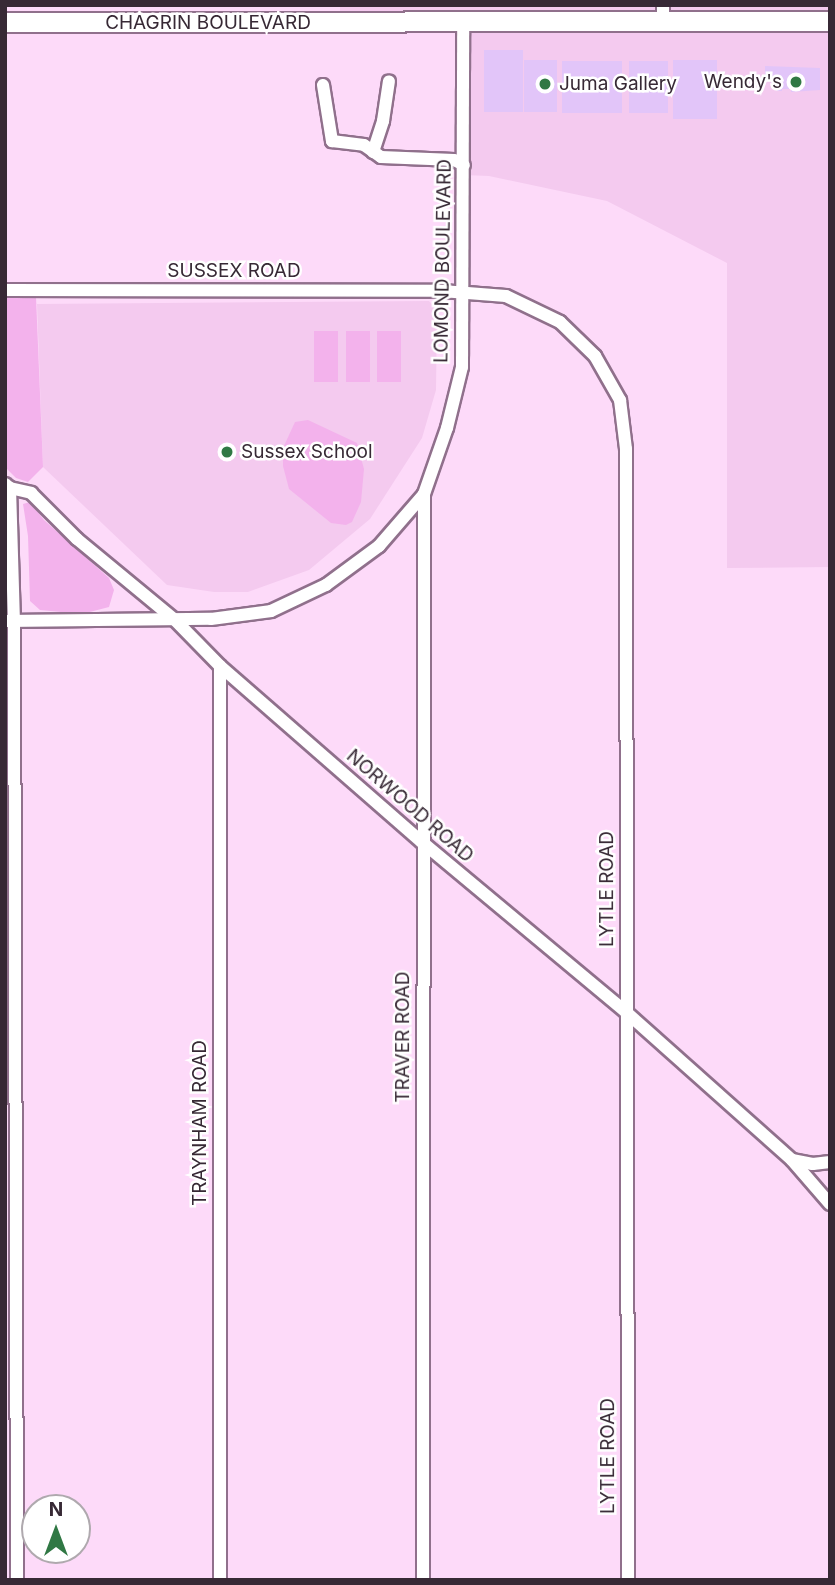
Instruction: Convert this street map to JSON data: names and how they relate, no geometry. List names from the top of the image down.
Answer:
{
  "streets": {
    "main road": ["CHAGRIN BOULEVARD"],
    "street": [
      "LOMOND BOULEVARD",
      "SUSSEX ROAD",
      "NORWOOD ROAD",
      "LYTLE ROAD",
      "TRAVER ROAD",
      "TRAYNHAM ROAD"
    ]
  },
  "crossings": [
    ["CHAGRIN BOULEVARD", "LOMOND BOULEVARD"],
    ["LOMOND BOULEVARD", "SUSSEX ROAD"],
    ["LOMOND BOULEVARD", "NORWOOD ROAD"],
    ["LOMOND BOULEVARD", "LYTLE ROAD"],
    ["LOMOND BOULEVARD", "TRAVER ROAD"],
    ["SUSSEX ROAD", "LYTLE ROAD"],
    ["NORWOOD ROAD", "LYTLE ROAD"],
    ["NORWOOD ROAD", "TRAVER ROAD"],
    ["NORWOOD ROAD", "TRAYNHAM ROAD"]
  ],
  "places": ["Wendy's", "Juma Gallery", "Sussex School"],
  "north": "top"
}
